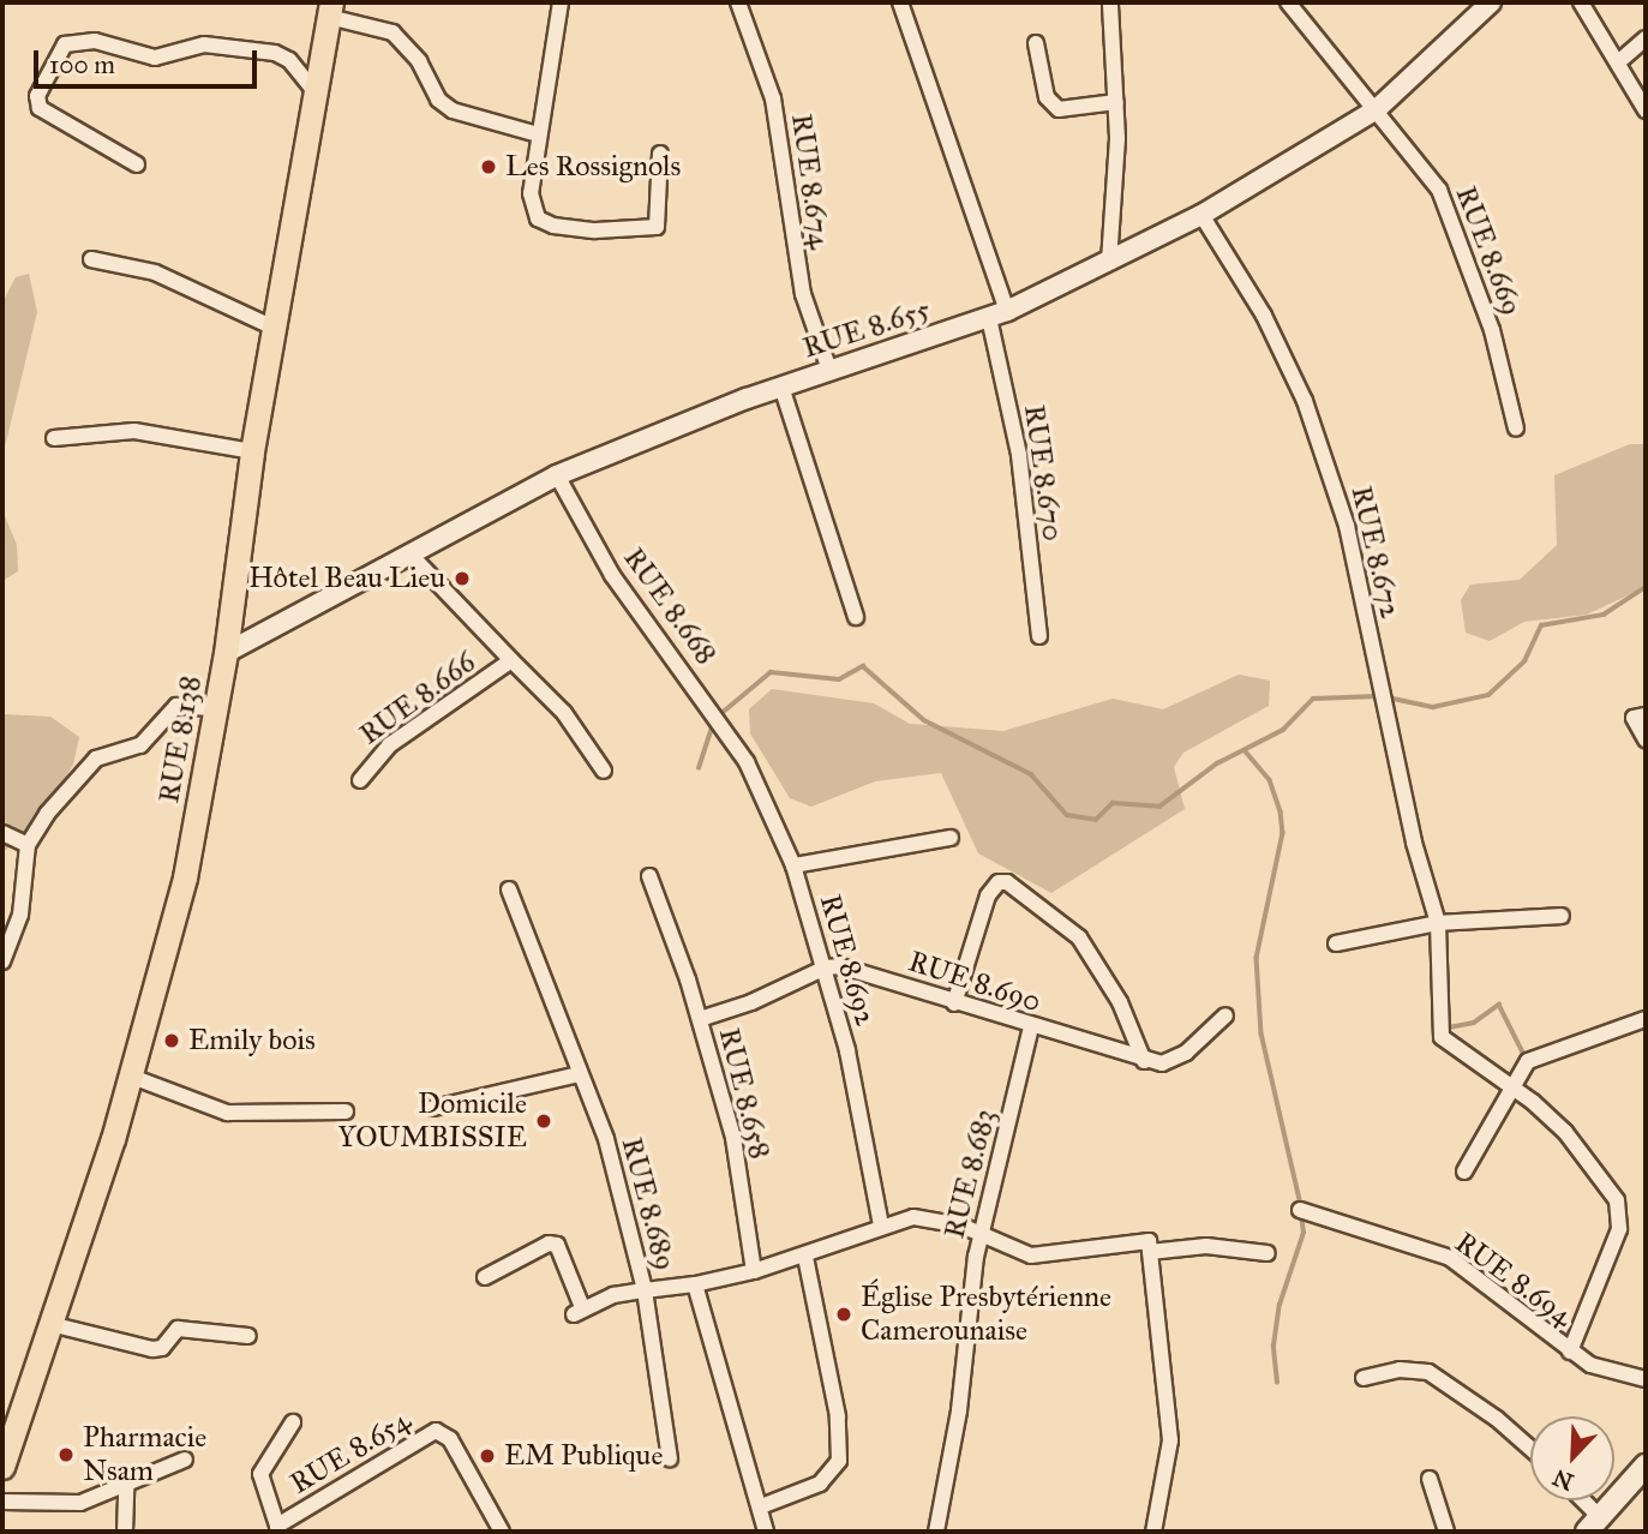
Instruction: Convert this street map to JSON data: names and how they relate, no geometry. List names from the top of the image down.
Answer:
{
  "streets": {
    "main road": ["RUE 8.138"],
    "street": [
      "RUE 8.674",
      "RUE 8.669",
      "RUE 8.655",
      "RUE 8.670",
      "RUE 8.672",
      "RUE 8.668",
      "RUE 8.666",
      "RUE 8.692",
      "RUE 8.690",
      "RUE 8.658",
      "RUE 8.683",
      "RUE 8.689",
      "RUE 8.694",
      "RUE 8.654"
    ]
  },
  "crossings": [
    ["RUE 8.674", "RUE 8.655"],
    ["RUE 8.669", "RUE 8.655"],
    ["RUE 8.655", "RUE 8.670"],
    ["RUE 8.655", "RUE 8.672"],
    ["RUE 8.655", "RUE 8.668"],
    ["RUE 8.655", "RUE 8.666"],
    ["RUE 8.655", "RUE 8.138"],
    ["RUE 8.668", "RUE 8.692"],
    ["RUE 8.692", "RUE 8.690"],
    ["RUE 8.690", "RUE 8.683"]
  ],
  "places": [
    "Les Rossignols",
    "Hôtel Beau Lieu",
    "Emily bois",
    "Domicile YOUMBISSIE",
    "Église Presbytérienne Camerounaise",
    "Pharmacie Nsam",
    "EM Publique"
  ],
  "scale_bar": "100 m",
  "north": "bottom left"
}
